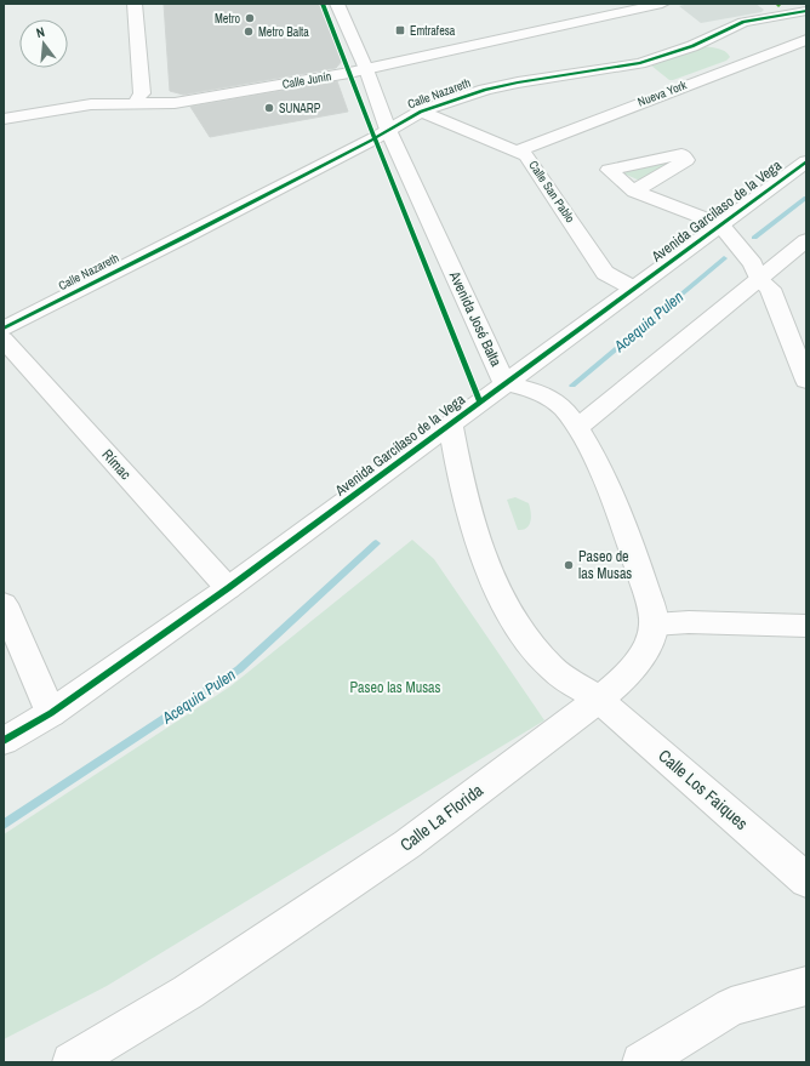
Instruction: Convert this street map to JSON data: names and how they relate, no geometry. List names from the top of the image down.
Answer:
{
  "streets": {
    "street": [
      "Calle Junín",
      "Calle Nazareth",
      "Nueva York",
      "Calle San Pablo",
      "Avenida Garcilaso de la Vega",
      "Avenida José Balta",
      "Rímac",
      "Calle Los Faiques",
      "Calle La Florida"
    ]
  },
  "crossings": [
    ["Calle Junín", "Avenida José Balta"],
    ["Calle Nazareth", "Calle San Pablo"],
    ["Calle Nazareth", "Avenida José Balta"],
    ["Nueva York", "Calle San Pablo"],
    ["Calle San Pablo", "Avenida Garcilaso de la Vega"],
    ["Avenida Garcilaso de la Vega", "Avenida José Balta"],
    ["Avenida Garcilaso de la Vega", "Rímac"],
    ["Avenida José Balta", "Calle La Florida"],
    ["Calle Los Faiques", "Calle La Florida"]
  ],
  "water": ["Acequia Pulen"],
  "parks": ["Paseo las Musas"],
  "places": {
    "other": [
      "Metro",
      "Metro Balta",
      "SUNARP",
      "Paseo de las Musas"
    ],
    "transit": ["Emtrafesa"]
  },
  "north": "top"
}
